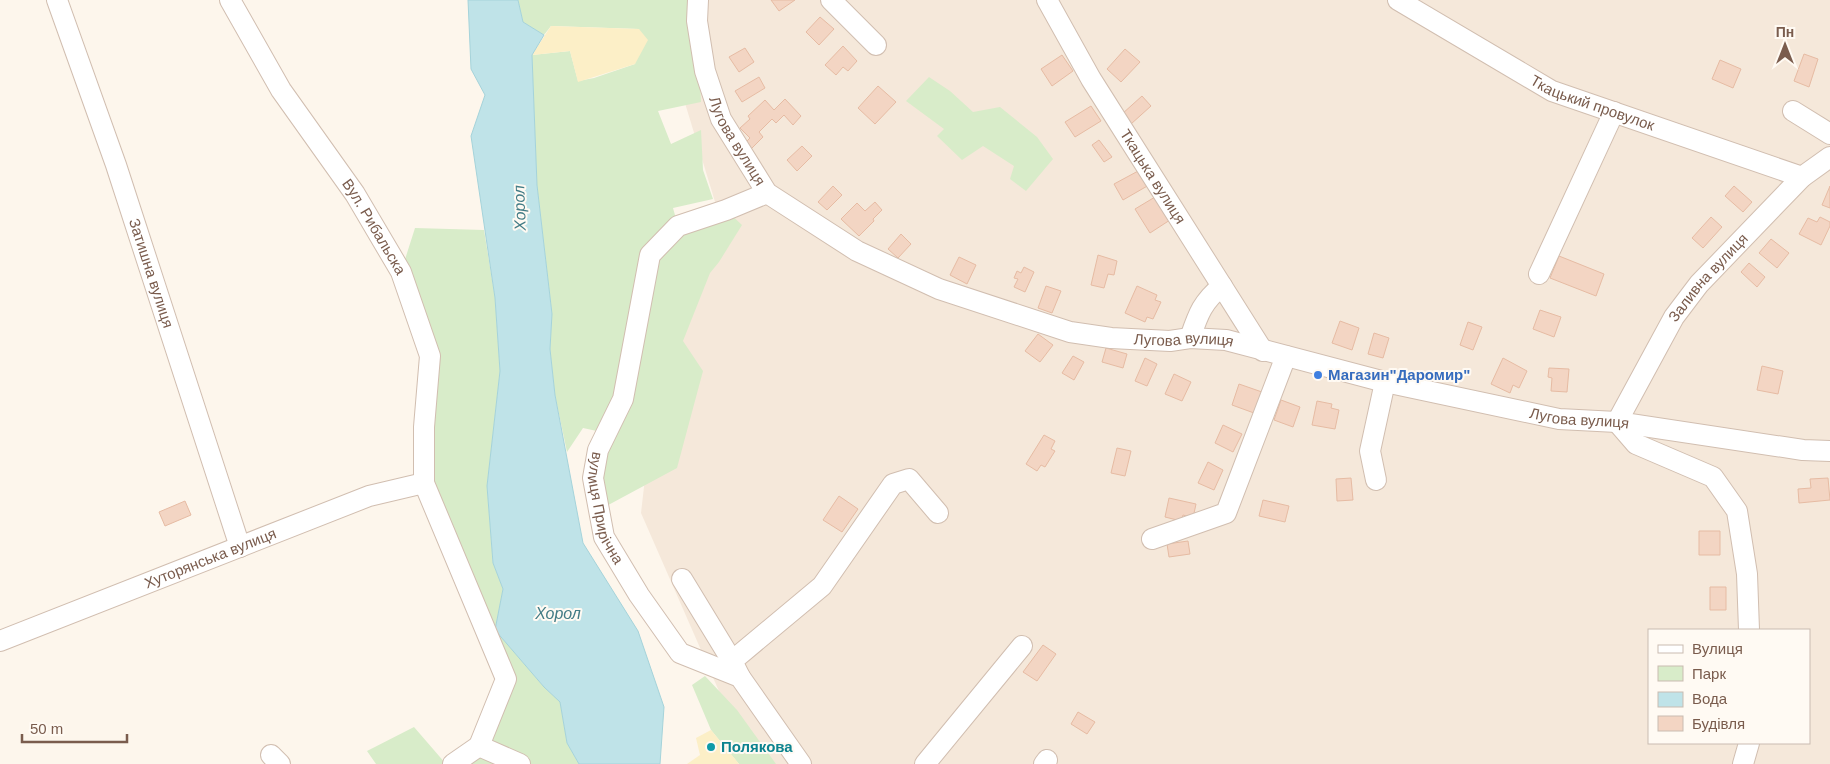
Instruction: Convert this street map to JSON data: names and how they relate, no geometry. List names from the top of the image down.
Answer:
{
  "streets": {
    "street": [
      "Ткацький провулок",
      "Лугова вулиця",
      "Ткацька вулиця",
      "Вул. Рибальска",
      "Затишна вулиця",
      "Заливна вулиця",
      "вулиця Прирічна",
      "Хуторянська вулиця"
    ]
  },
  "crossings": [
    ["Ткацький провулок", "Заливна вулиця"],
    ["Лугова вулиця", "Ткацька вулиця"],
    ["Лугова вулиця", "Заливна вулиця"],
    ["Лугова вулиця", "вулиця Прирічна"],
    ["Вул. Рибальска", "Хуторянська вулиця"],
    ["Затишна вулиця", "Хуторянська вулиця"]
  ],
  "water": ["Хорол"],
  "places": ["Магазин\"Даромир\"", "Полякова"],
  "legend": [
    "Вулиця",
    "Парк",
    "Вода",
    "Будівля"
  ],
  "scale_bar": "50 m",
  "north": "top"
}
